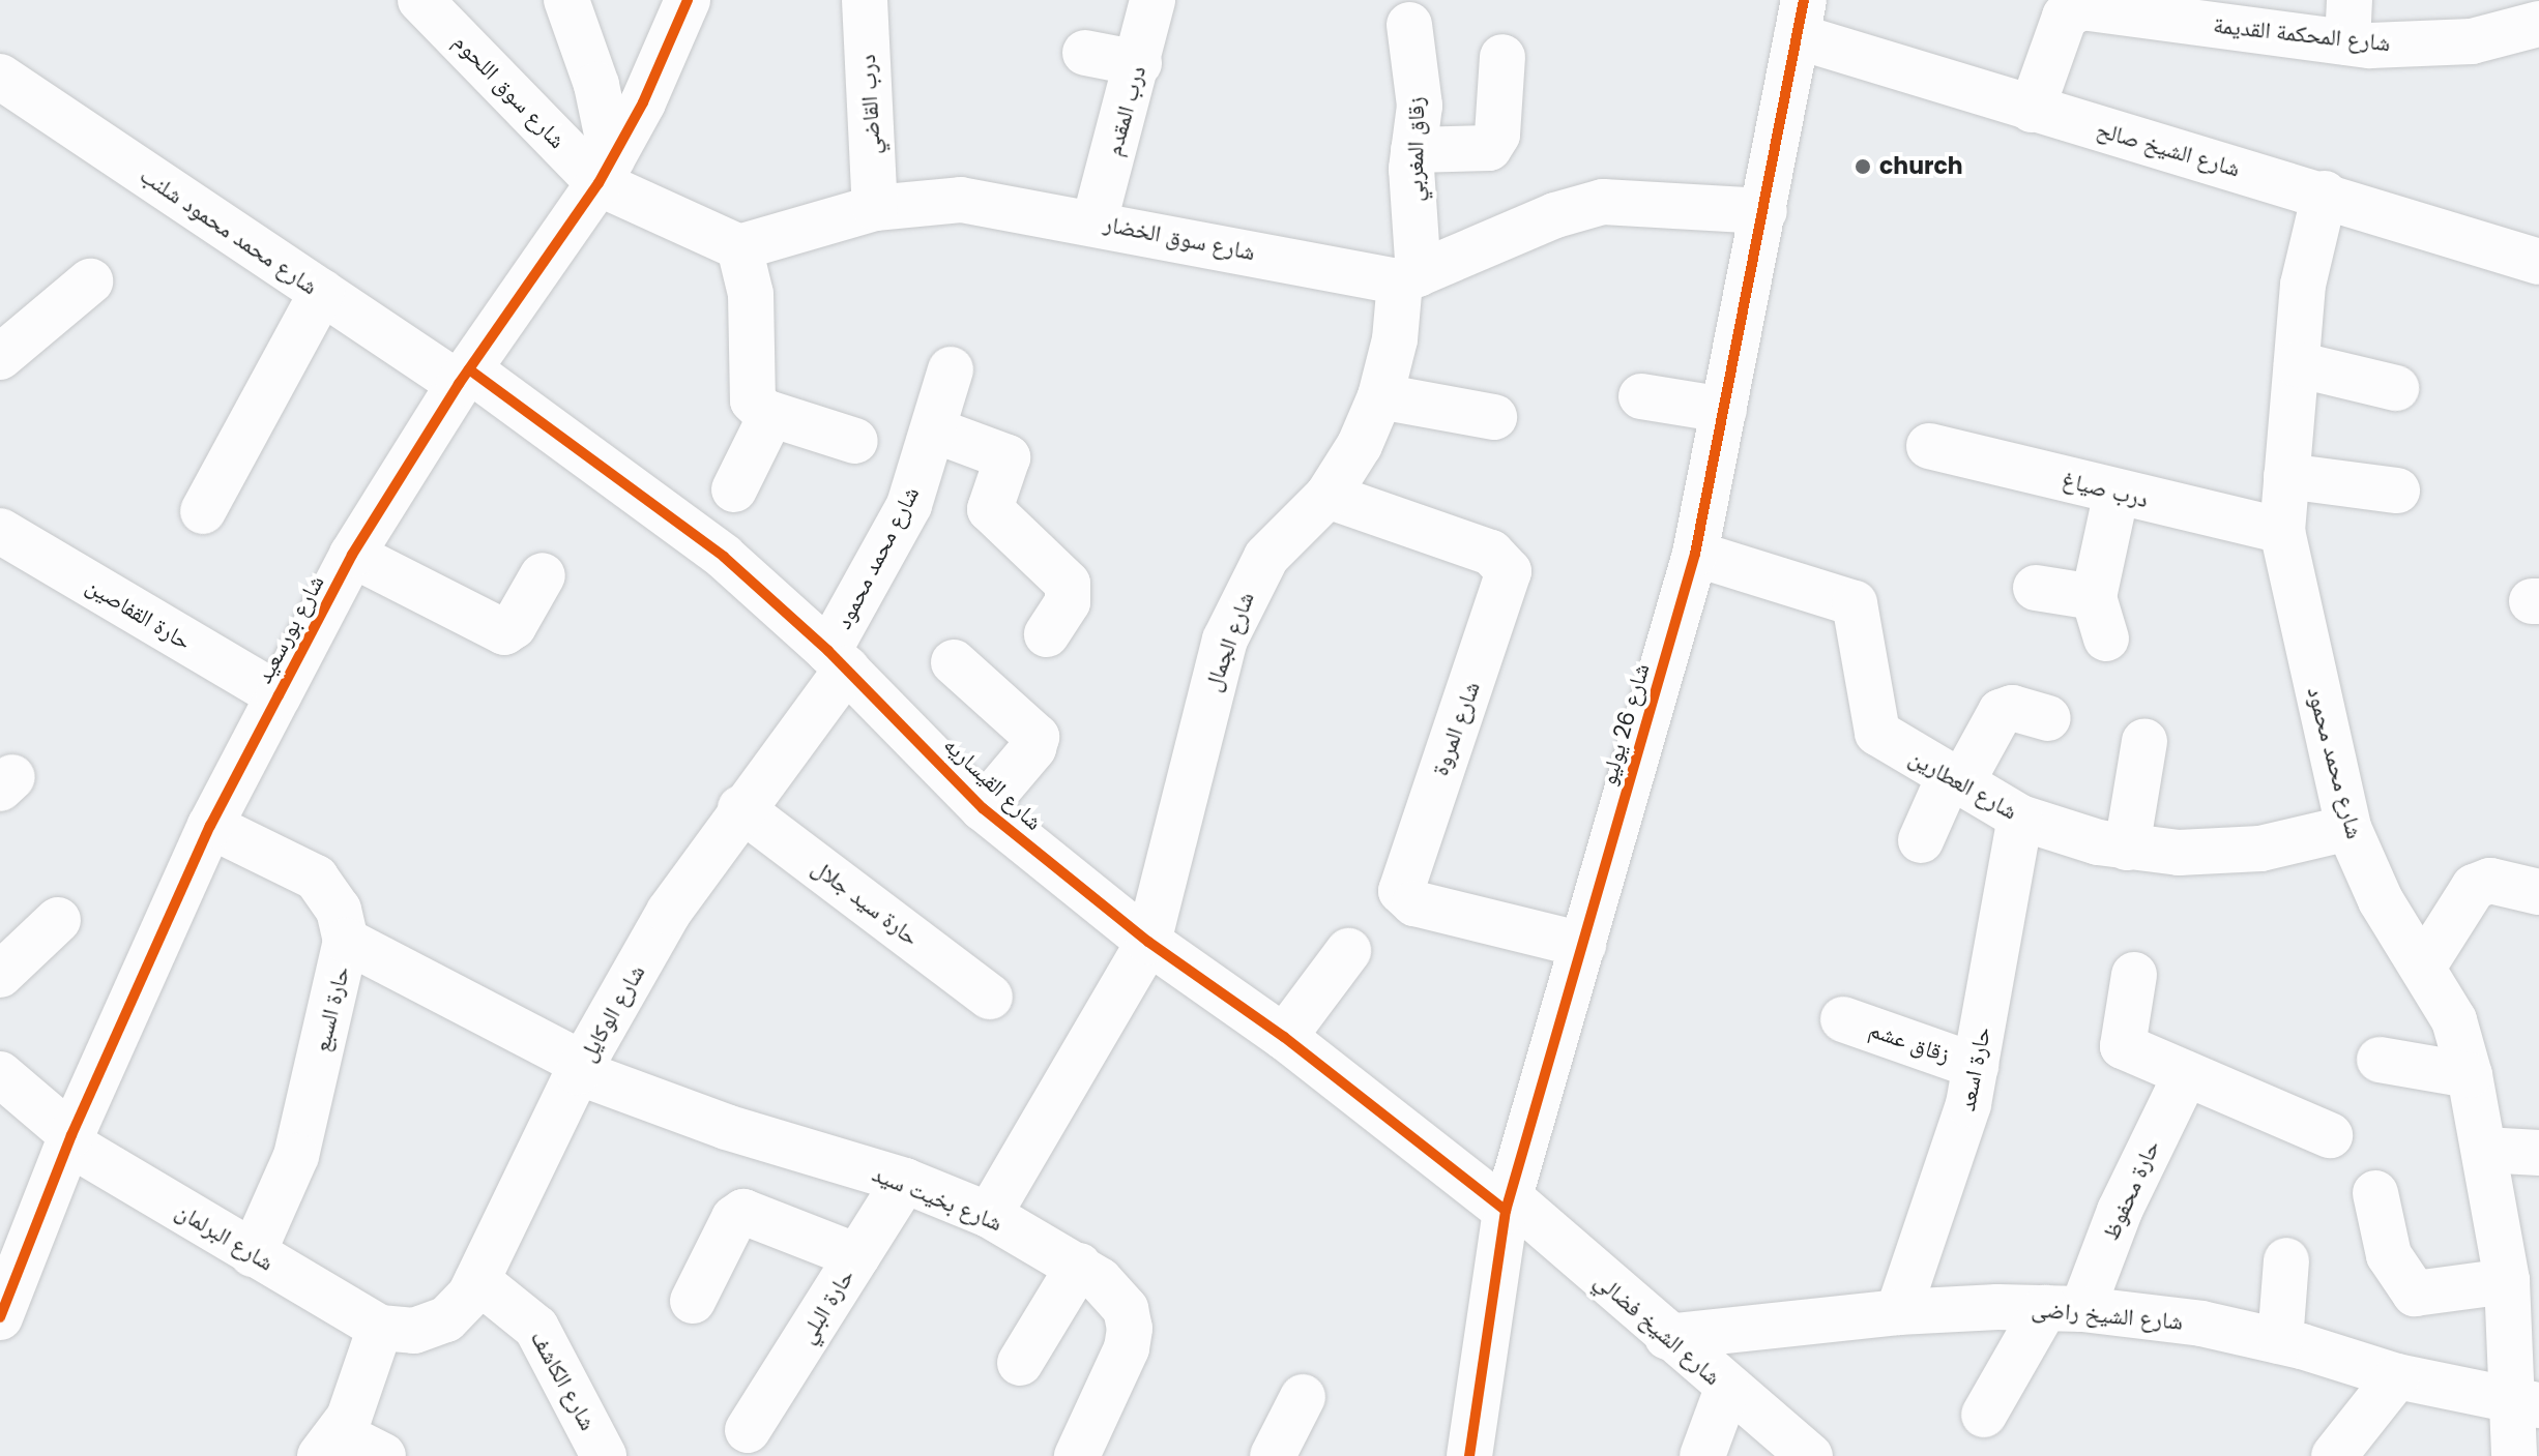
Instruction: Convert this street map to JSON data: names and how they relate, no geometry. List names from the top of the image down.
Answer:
{
  "streets": {
    "street": [
      "شارع المحكمة القديمة",
      "شارع سوق اللحوم",
      "درب القاضي",
      "درب المقدم",
      "زقاق المغربي",
      "شارع الشيخ صالح",
      "شارع محمد محمود شلنب",
      "شارع سوق الخضار",
      "درب صياغ",
      "شارع محمد محمود",
      "حارة القفاصين",
      "شارع بورسعيد",
      "شارع الجمال",
      "شارع 26 يوليو",
      "شارع المروة",
      "شارع القيساريه",
      "شارع العطارين",
      "حارة سيد جلال",
      "حارة السبع",
      "شارع الوكايل",
      "زقاق عشم",
      "حارة اسعد",
      "حارة محفوظ",
      "شارع بخيت سيد",
      "شارع البرلمان",
      "حارة البلي",
      "شارع الشيخ راضى",
      "شارع الشيخ فضالي",
      "شارع الكاشف"
    ]
  },
  "crossings": [
    ["شارع المحكمة القديمة", "شارع الشيخ صالح"],
    ["شارع سوق اللحوم", "شارع بورسعيد"],
    ["درب القاضي", "شارع سوق الخضار"],
    ["درب المقدم", "شارع سوق الخضار"],
    ["زقاق المغربي", "شارع سوق الخضار"],
    ["زقاق المغربي", "شارع الجمال"],
    ["شارع الشيخ صالح", "شارع محمد محمود"],
    ["شارع الشيخ صالح", "شارع 26 يوليو"],
    ["شارع محمد محمود شلنب", "شارع بورسعيد"],
    ["شارع محمد محمود شلنب", "شارع القيساريه"],
    ["شارع سوق الخضار", "شارع الجمال"],
    ["درب صياغ", "شارع محمد محمود"],
    ["شارع محمد محمود", "شارع القيساريه"],
    ["شارع محمد محمود", "شارع العطارين"],
    ["شارع محمد محمود", "شارع الوكايل"],
    ["شارع محمد محمود", "شارع الشيخ راضى"],
    ["حارة القفاصين", "شارع بورسعيد"],
    ["شارع بورسعيد", "شارع القيساريه"],
    ["شارع بورسعيد", "حارة السبع"],
    ["شارع بورسعيد", "شارع البرلمان"],
    ["شارع الجمال", "شارع المروة"],
    ["شارع الجمال", "شارع القيساريه"],
    ["شارع الجمال", "شارع بخيت سيد"],
    ["شارع 26 يوليو", "شارع المروة"],
    ["شارع 26 يوليو", "شارع القيساريه"],
    ["شارع 26 يوليو", "شارع العطارين"],
    ["شارع 26 يوليو", "شارع الشيخ فضالي"],
    ["شارع القيساريه", "شارع الوكايل"],
    ["شارع القيساريه", "شارع الشيخ فضالي"],
    ["شارع العطارين", "حارة اسعد"],
    ["حارة سيد جلال", "شارع الوكايل"],
    ["حارة السبع", "شارع بخيت سيد"],
    ["حارة السبع", "شارع البرلمان"],
    ["شارع الوكايل", "شارع بخيت سيد"],
    ["شارع الوكايل", "شارع البرلمان"],
    ["شارع الوكايل", "شارع الكاشف"],
    ["زقاق عشم", "حارة اسعد"],
    ["حارة اسعد", "شارع الشيخ راضى"],
    ["حارة محفوظ", "شارع الشيخ راضى"],
    ["شارع بخيت سيد", "حارة البلي"],
    ["شارع الشيخ راضى", "شارع الشيخ فضالي"]
  ],
  "places": ["church"]
}
